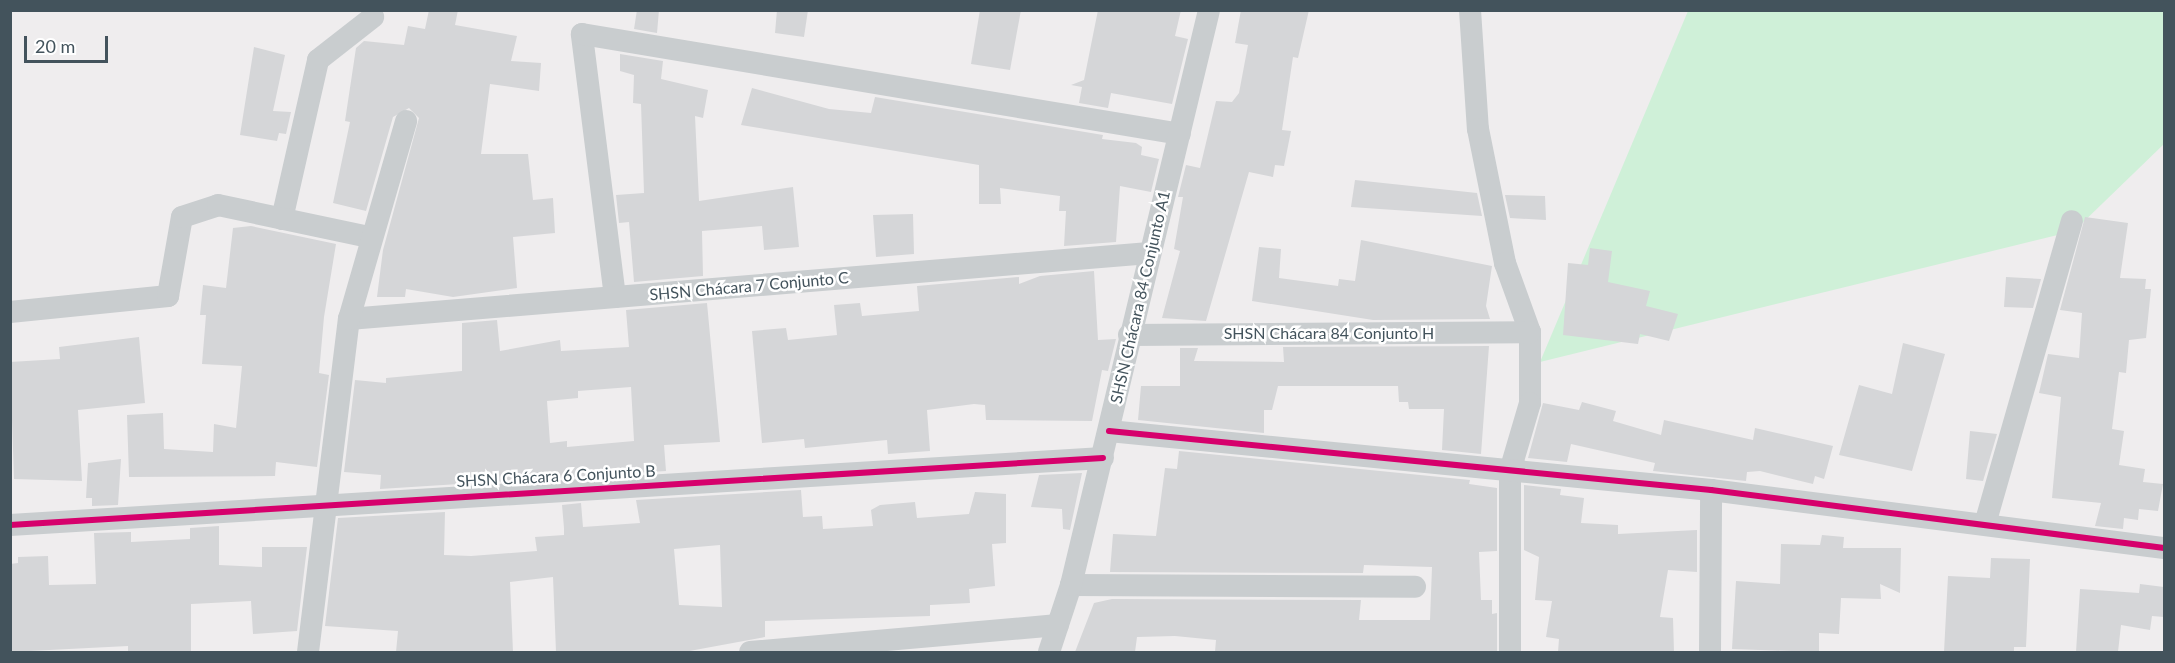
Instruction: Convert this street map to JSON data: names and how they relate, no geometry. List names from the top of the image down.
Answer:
{
  "streets": {
    "street": [
      "SHSN Chácara 7 Conjunto C",
      "SHSN Chácara 84 Conjunto A1",
      "SHSN Chácara 84 Conjunto H",
      "SHSN Chácara 6 Conjunto B"
    ]
  },
  "crossings": [
    ["SHSN Chácara 7 Conjunto C", "SHSN Chácara 84 Conjunto A1"],
    ["SHSN Chácara 84 Conjunto A1", "SHSN Chácara 84 Conjunto H"],
    ["SHSN Chácara 84 Conjunto A1", "SHSN Chácara 6 Conjunto B"]
  ],
  "scale_bar": "20 m"
}
